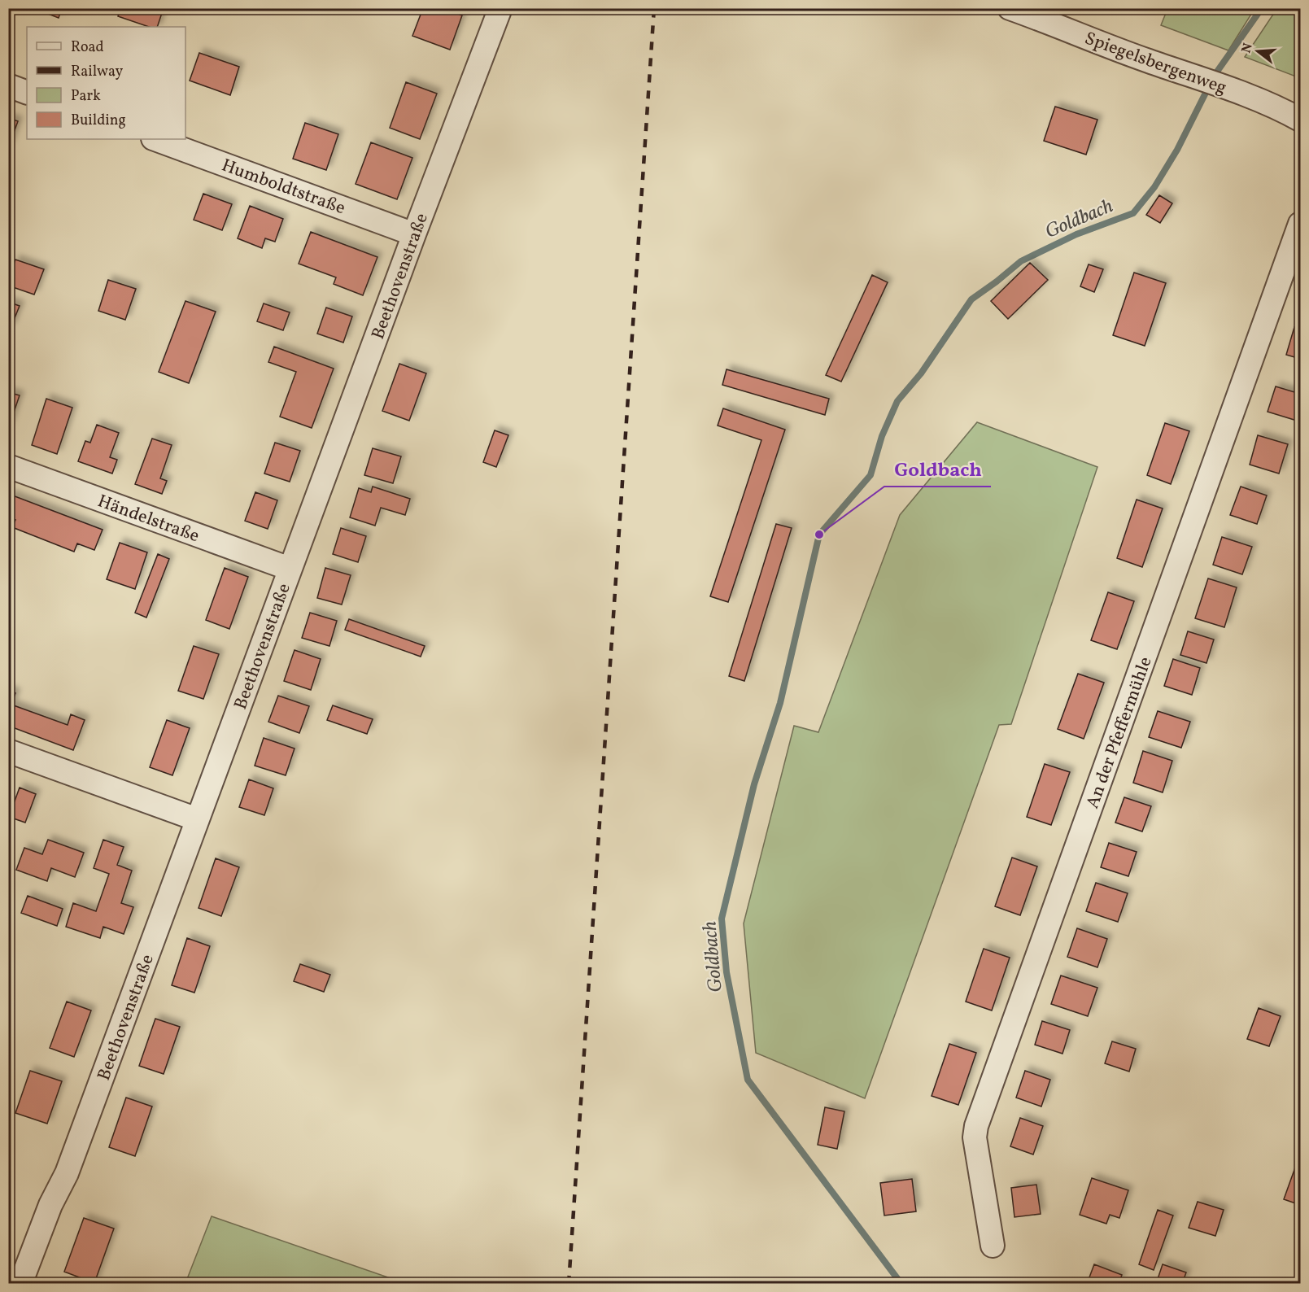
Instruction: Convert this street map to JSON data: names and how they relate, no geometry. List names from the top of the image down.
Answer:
{
  "streets": {
    "street": [
      "Spiegelsbergenweg",
      "Humboldtstraße",
      "Beethovenstraße",
      "Händelstraße",
      "An der Pfeffermühle"
    ]
  },
  "crossings": [
    ["Humboldtstraße", "Beethovenstraße"],
    ["Beethovenstraße", "Händelstraße"]
  ],
  "water": ["Goldbach"],
  "places": ["Goldbach"],
  "legend": [
    "Road",
    "Railway",
    "Park",
    "Building"
  ],
  "north": "left"
}
